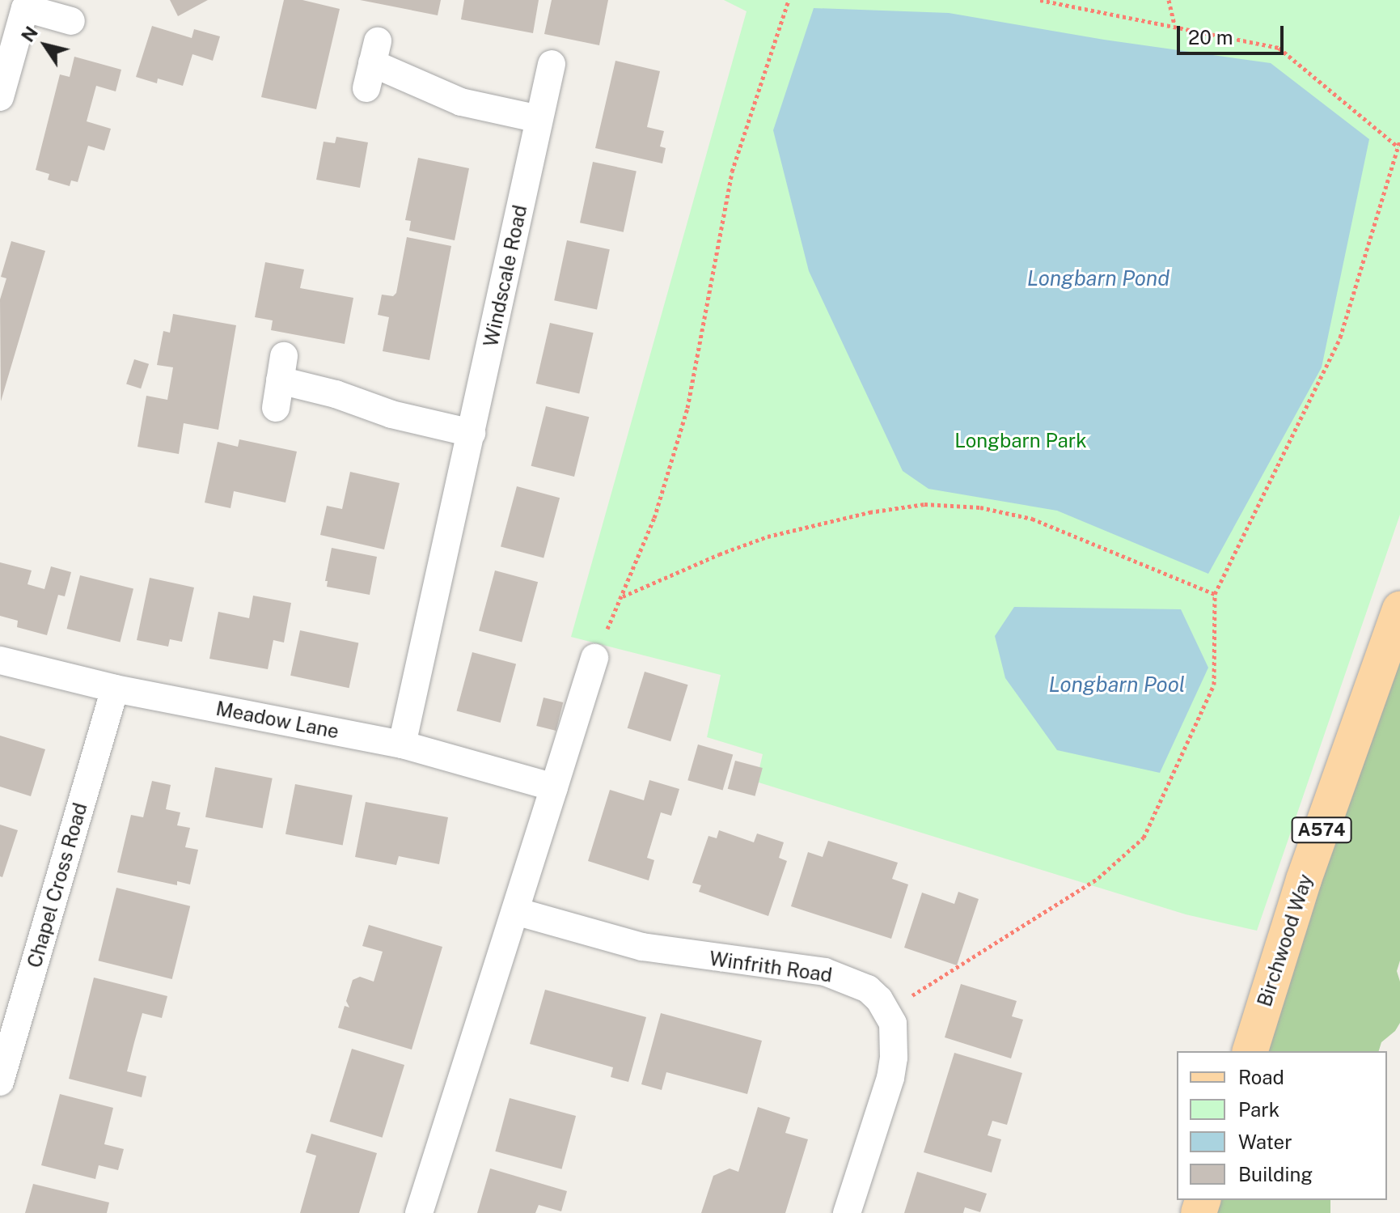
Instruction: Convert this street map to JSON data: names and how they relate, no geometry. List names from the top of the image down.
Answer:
{
  "streets": {
    "main road": ["A574", "Birchwood Way"],
    "street": [
      "Windscale Road",
      "Meadow Lane",
      "Chapel Cross Road",
      "Winfrith Road"
    ]
  },
  "crossings": [
    ["Windscale Road", "Meadow Lane"],
    ["Meadow Lane", "Chapel Cross Road"]
  ],
  "water": ["Longbarn Pond", "Longbarn Pool"],
  "parks": ["Longbarn Park"],
  "legend": [
    "Road",
    "Park",
    "Water",
    "Building"
  ],
  "scale_bar": "20 m",
  "north": "top left"
}
